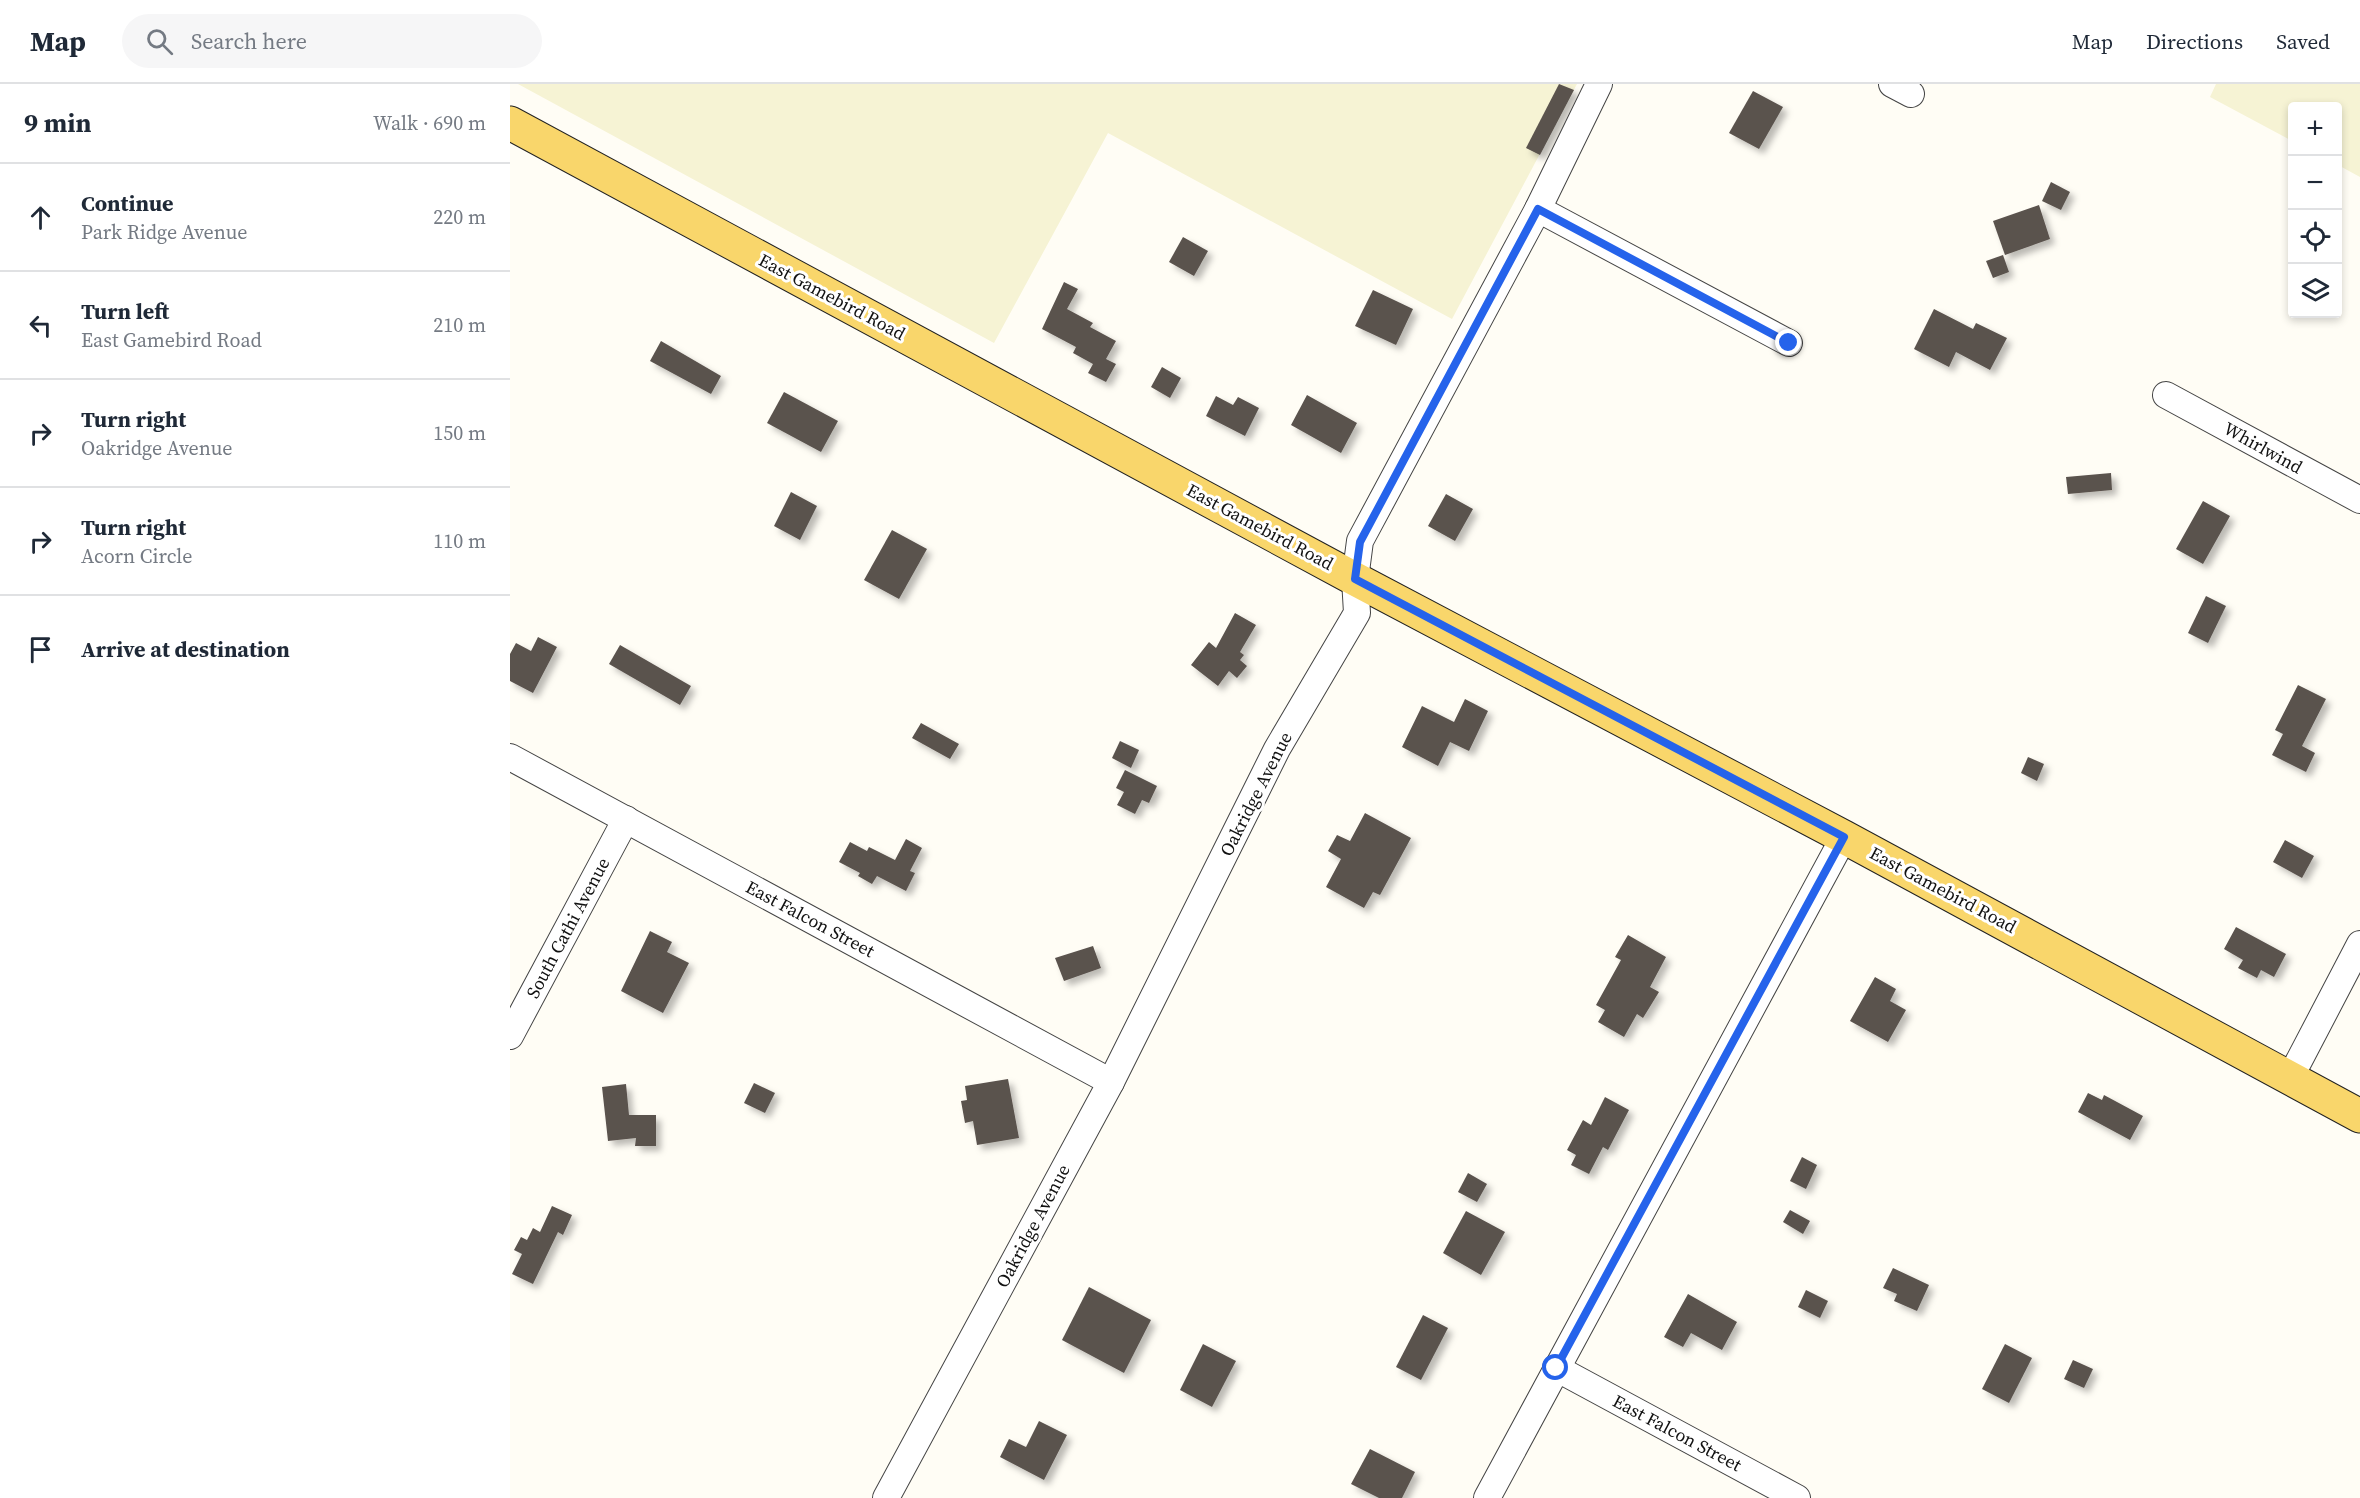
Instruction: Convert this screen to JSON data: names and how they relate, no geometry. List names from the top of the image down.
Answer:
{
  "streets": {
    "main road": ["East Gamebird Road"],
    "street": [
      "Whirlwind",
      "Oakridge Avenue",
      "East Falcon Street",
      "South Cathi Avenue"
    ]
  },
  "crossings": [
    ["East Gamebird Road", "Oakridge Avenue"],
    ["Oakridge Avenue", "East Falcon Street"],
    ["East Falcon Street", "South Cathi Avenue"]
  ],
  "page": {
    "header": "Map",
    "search": "Search here",
    "nav": ["Map", "Directions", "Saved"],
    "heading": ["9 min", "Walk · 690 m"],
    "map_buttons": ["+", "−"],
    "list": [
      ["Continue", "Park Ridge Avenue", "220 m"],
      ["Turn left", "East Gamebird Road", "210 m"],
      ["Turn right", "Oakridge Avenue", "150 m"],
      ["Turn right", "Acorn Circle", "110 m"],
      "Arrive at destination"
    ]
  }
}
